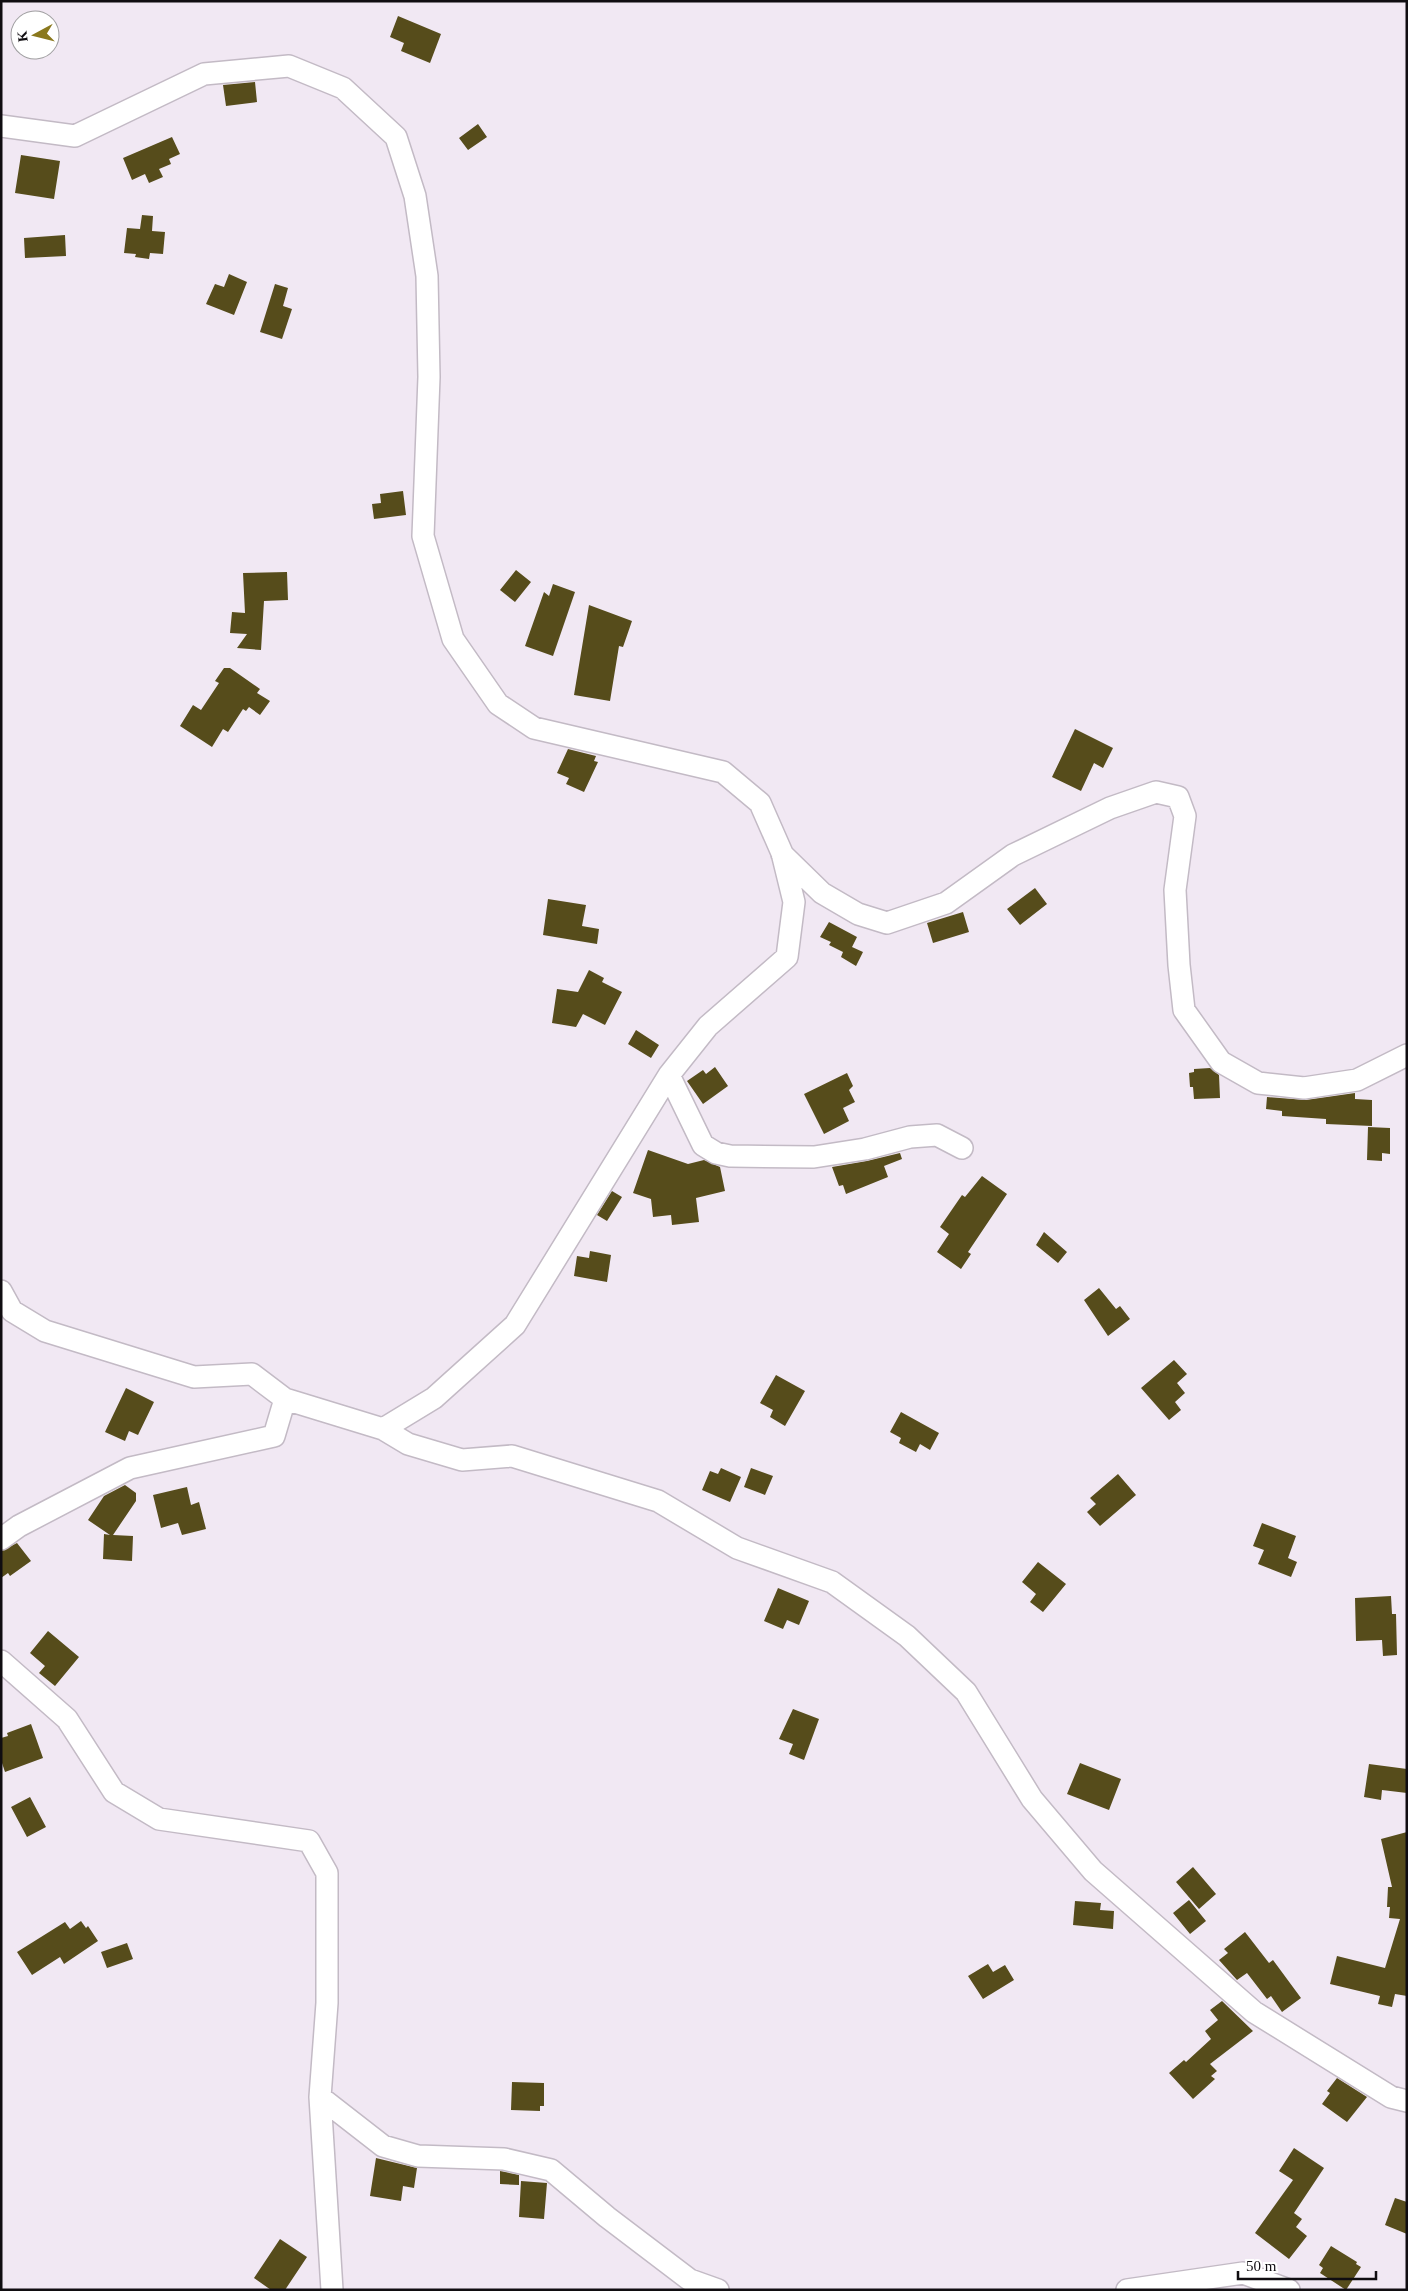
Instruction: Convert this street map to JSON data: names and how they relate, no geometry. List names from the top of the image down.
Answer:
{
  "scale_bar": "50 m",
  "north": "left"
}
